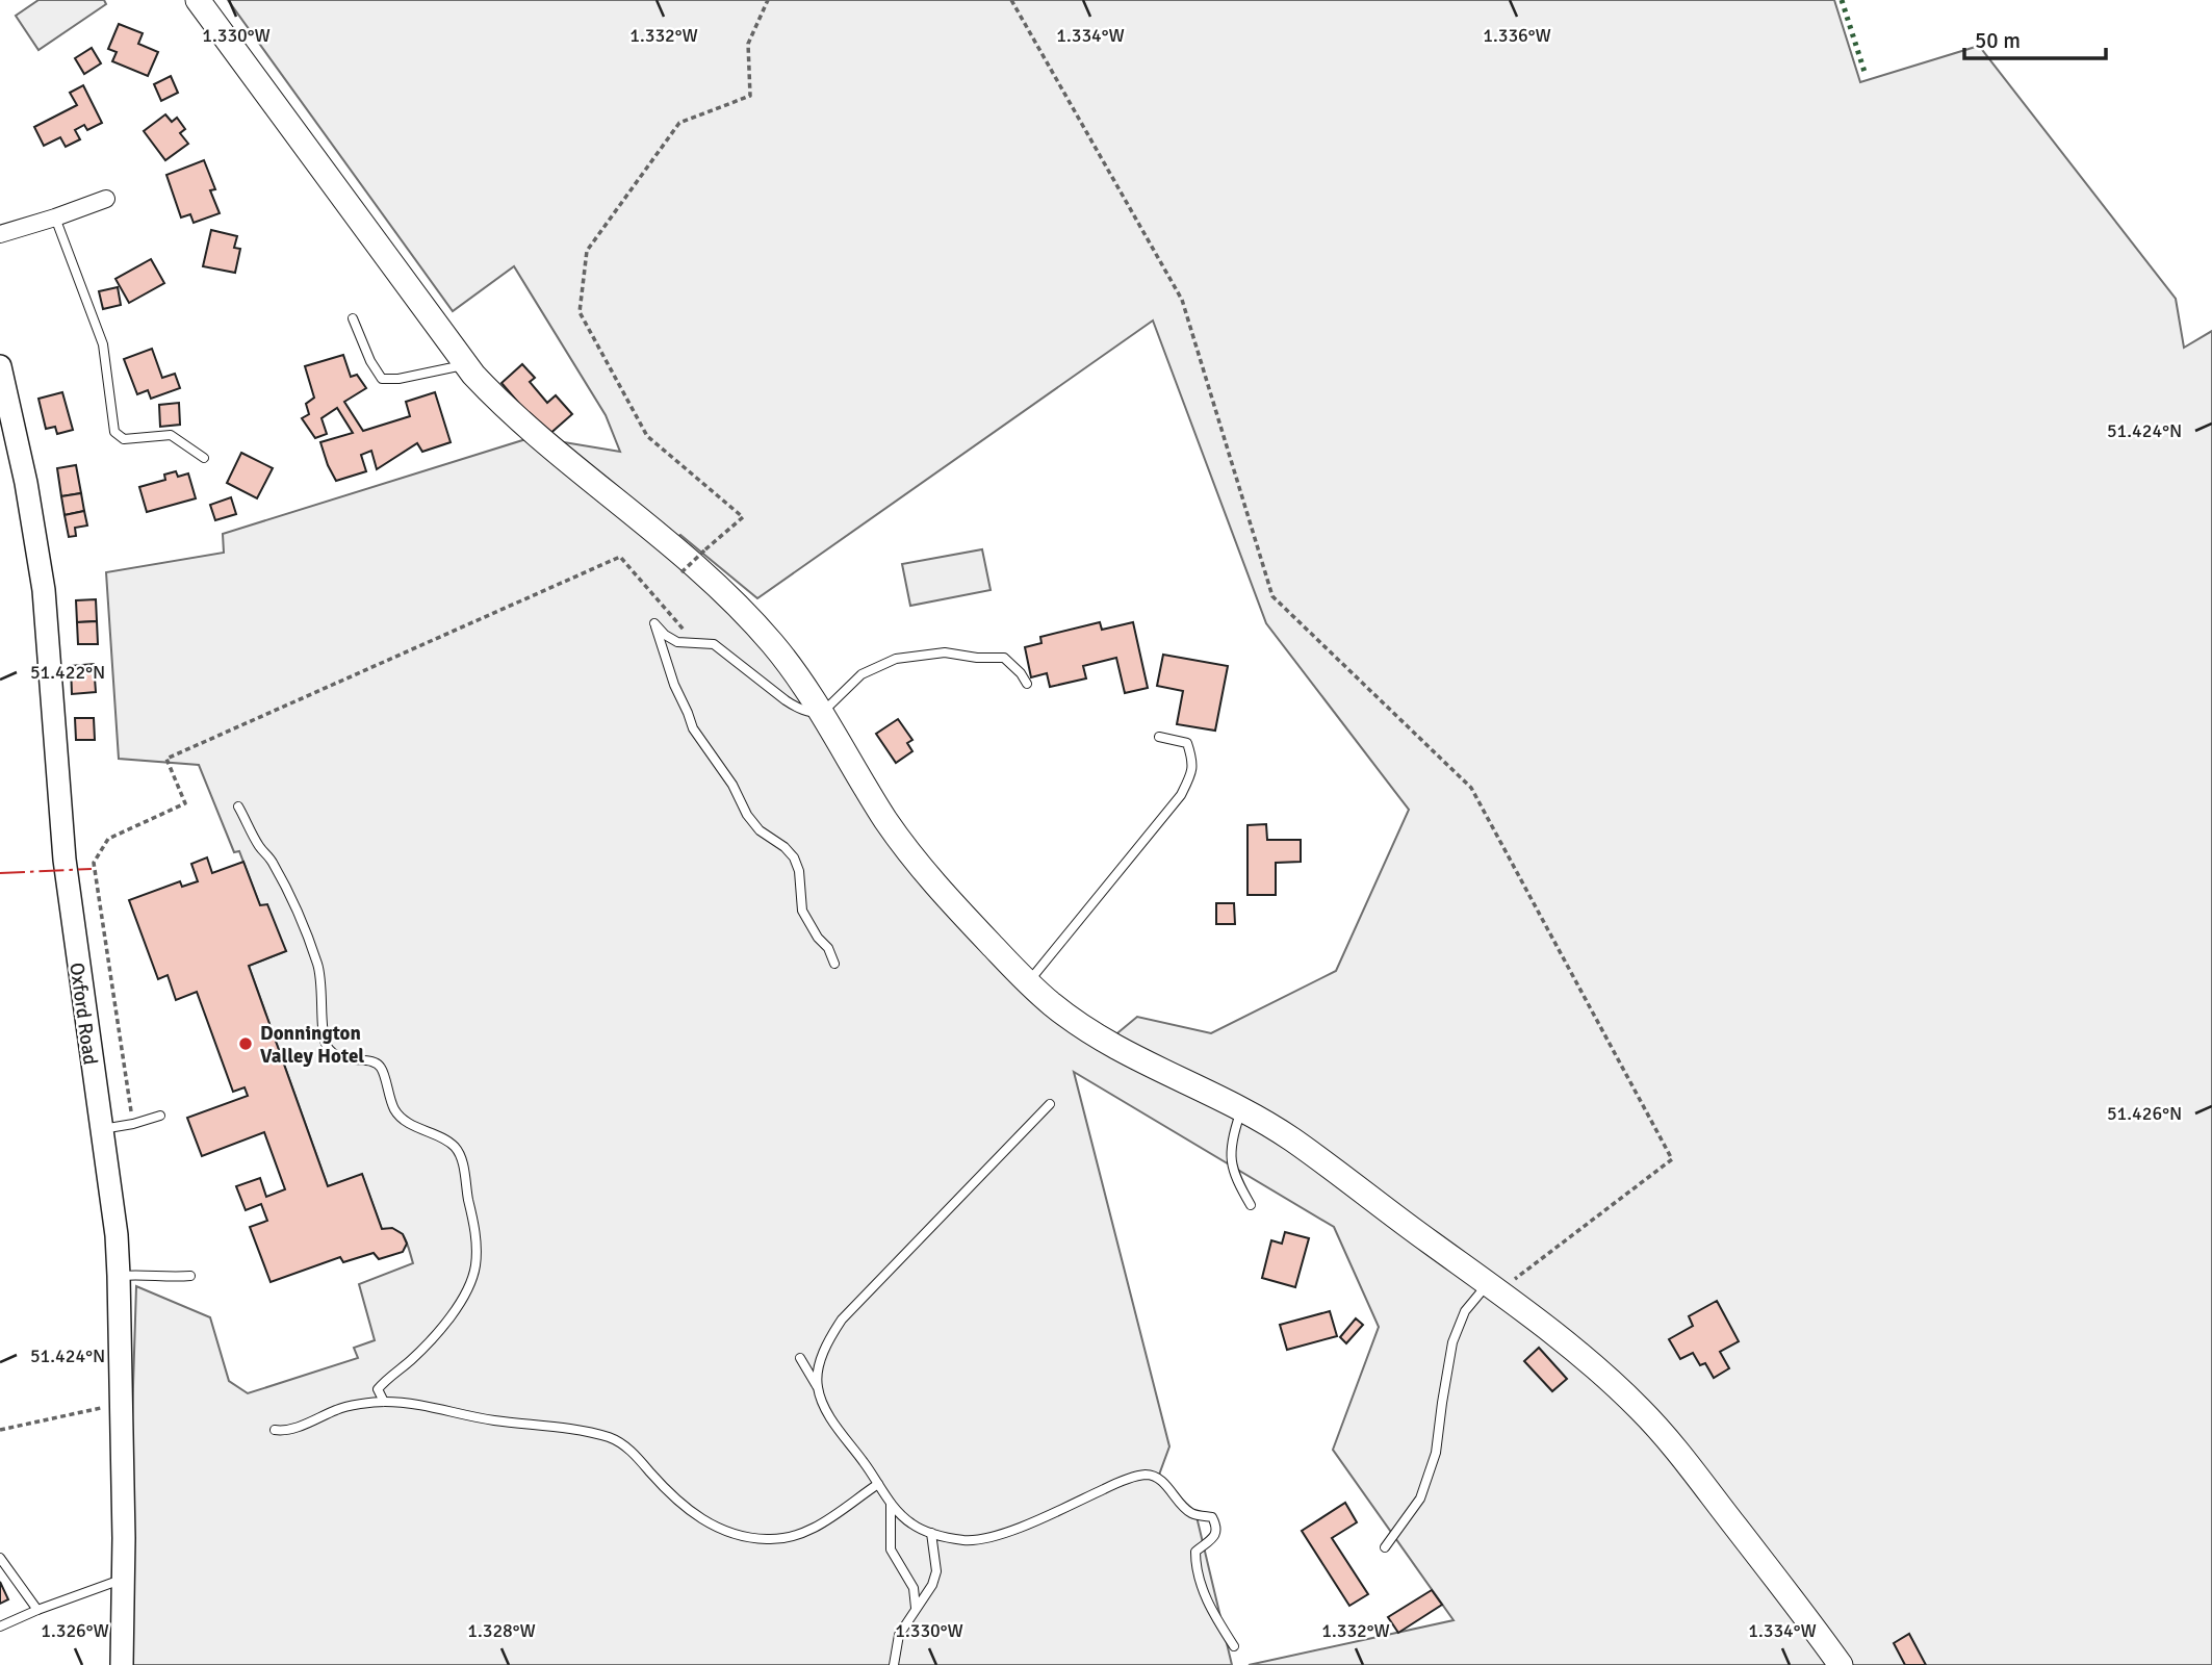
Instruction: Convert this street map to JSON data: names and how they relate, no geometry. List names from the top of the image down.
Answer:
{
  "streets": {
    "street": ["Oxford Road"]
  },
  "places": ["Donnington Valley Hotel"],
  "scale_bar": "50 m",
  "coordinates": [
    "1.330°W",
    "1.332°W",
    "1.334°W",
    "1.336°W",
    "51.424°N",
    "51.422°N",
    "51.426°N",
    "1.326°W",
    "1.328°W"
  ]
}
